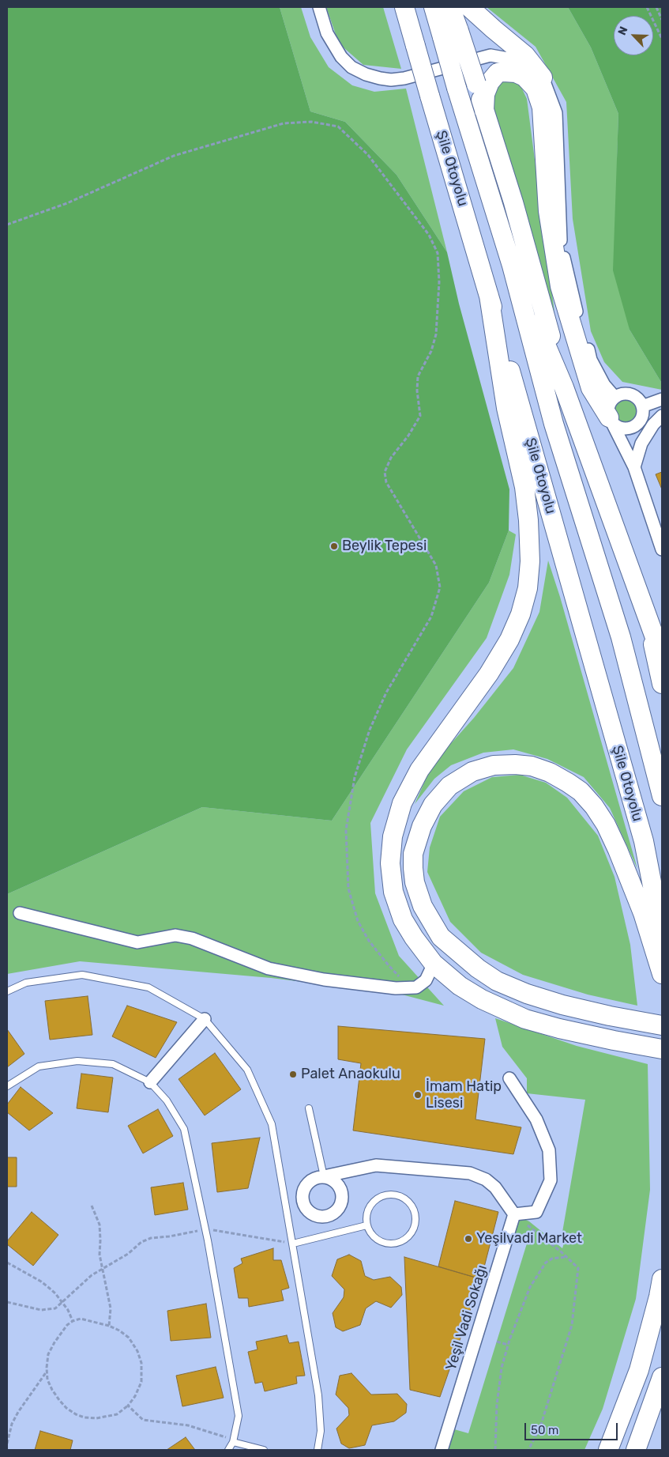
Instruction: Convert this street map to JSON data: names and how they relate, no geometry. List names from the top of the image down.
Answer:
{
  "streets": {
    "highway": ["Şile Otoyolu"],
    "street": ["Yeşil Vadi Sokağı"]
  },
  "places": [
    "Beylik Tepesi",
    "Palet Anaokulu",
    "İmam Hatip Lisesi",
    "Yeşilvadi Market"
  ],
  "scale_bar": "50 m",
  "north": "top left"
}
